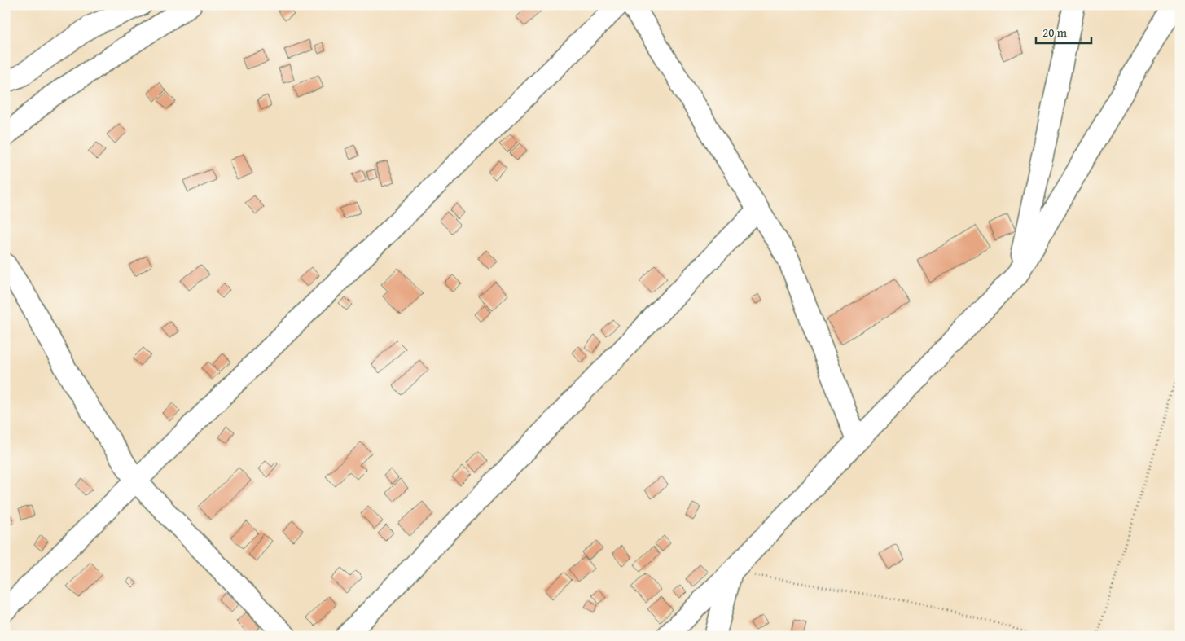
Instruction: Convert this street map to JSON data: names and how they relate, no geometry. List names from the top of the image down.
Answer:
{
  "scale_bar": "20 m"
}
